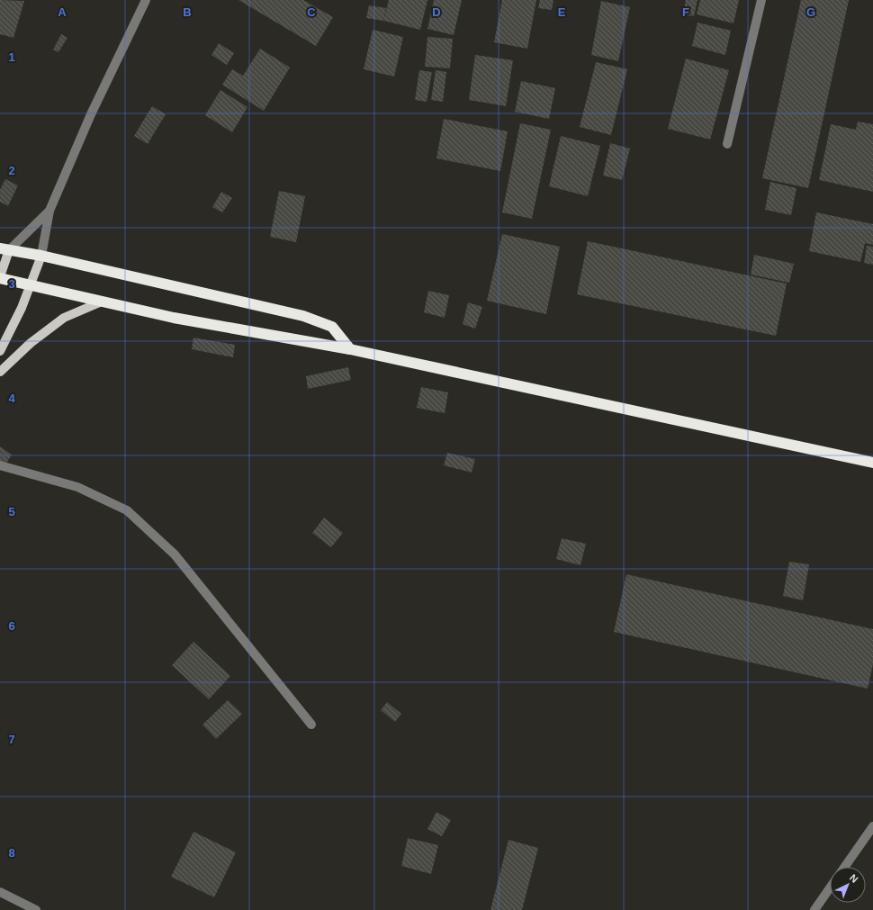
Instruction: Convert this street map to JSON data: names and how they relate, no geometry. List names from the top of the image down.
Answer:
{
  "north": "top right",
  "grid": {
    "columns": [
      "A",
      "B",
      "C",
      "D",
      "E",
      "F",
      "G"
    ],
    "rows": [
      "1",
      "2",
      "3",
      "4",
      "5",
      "6",
      "7",
      "8"
    ]
  }
}
